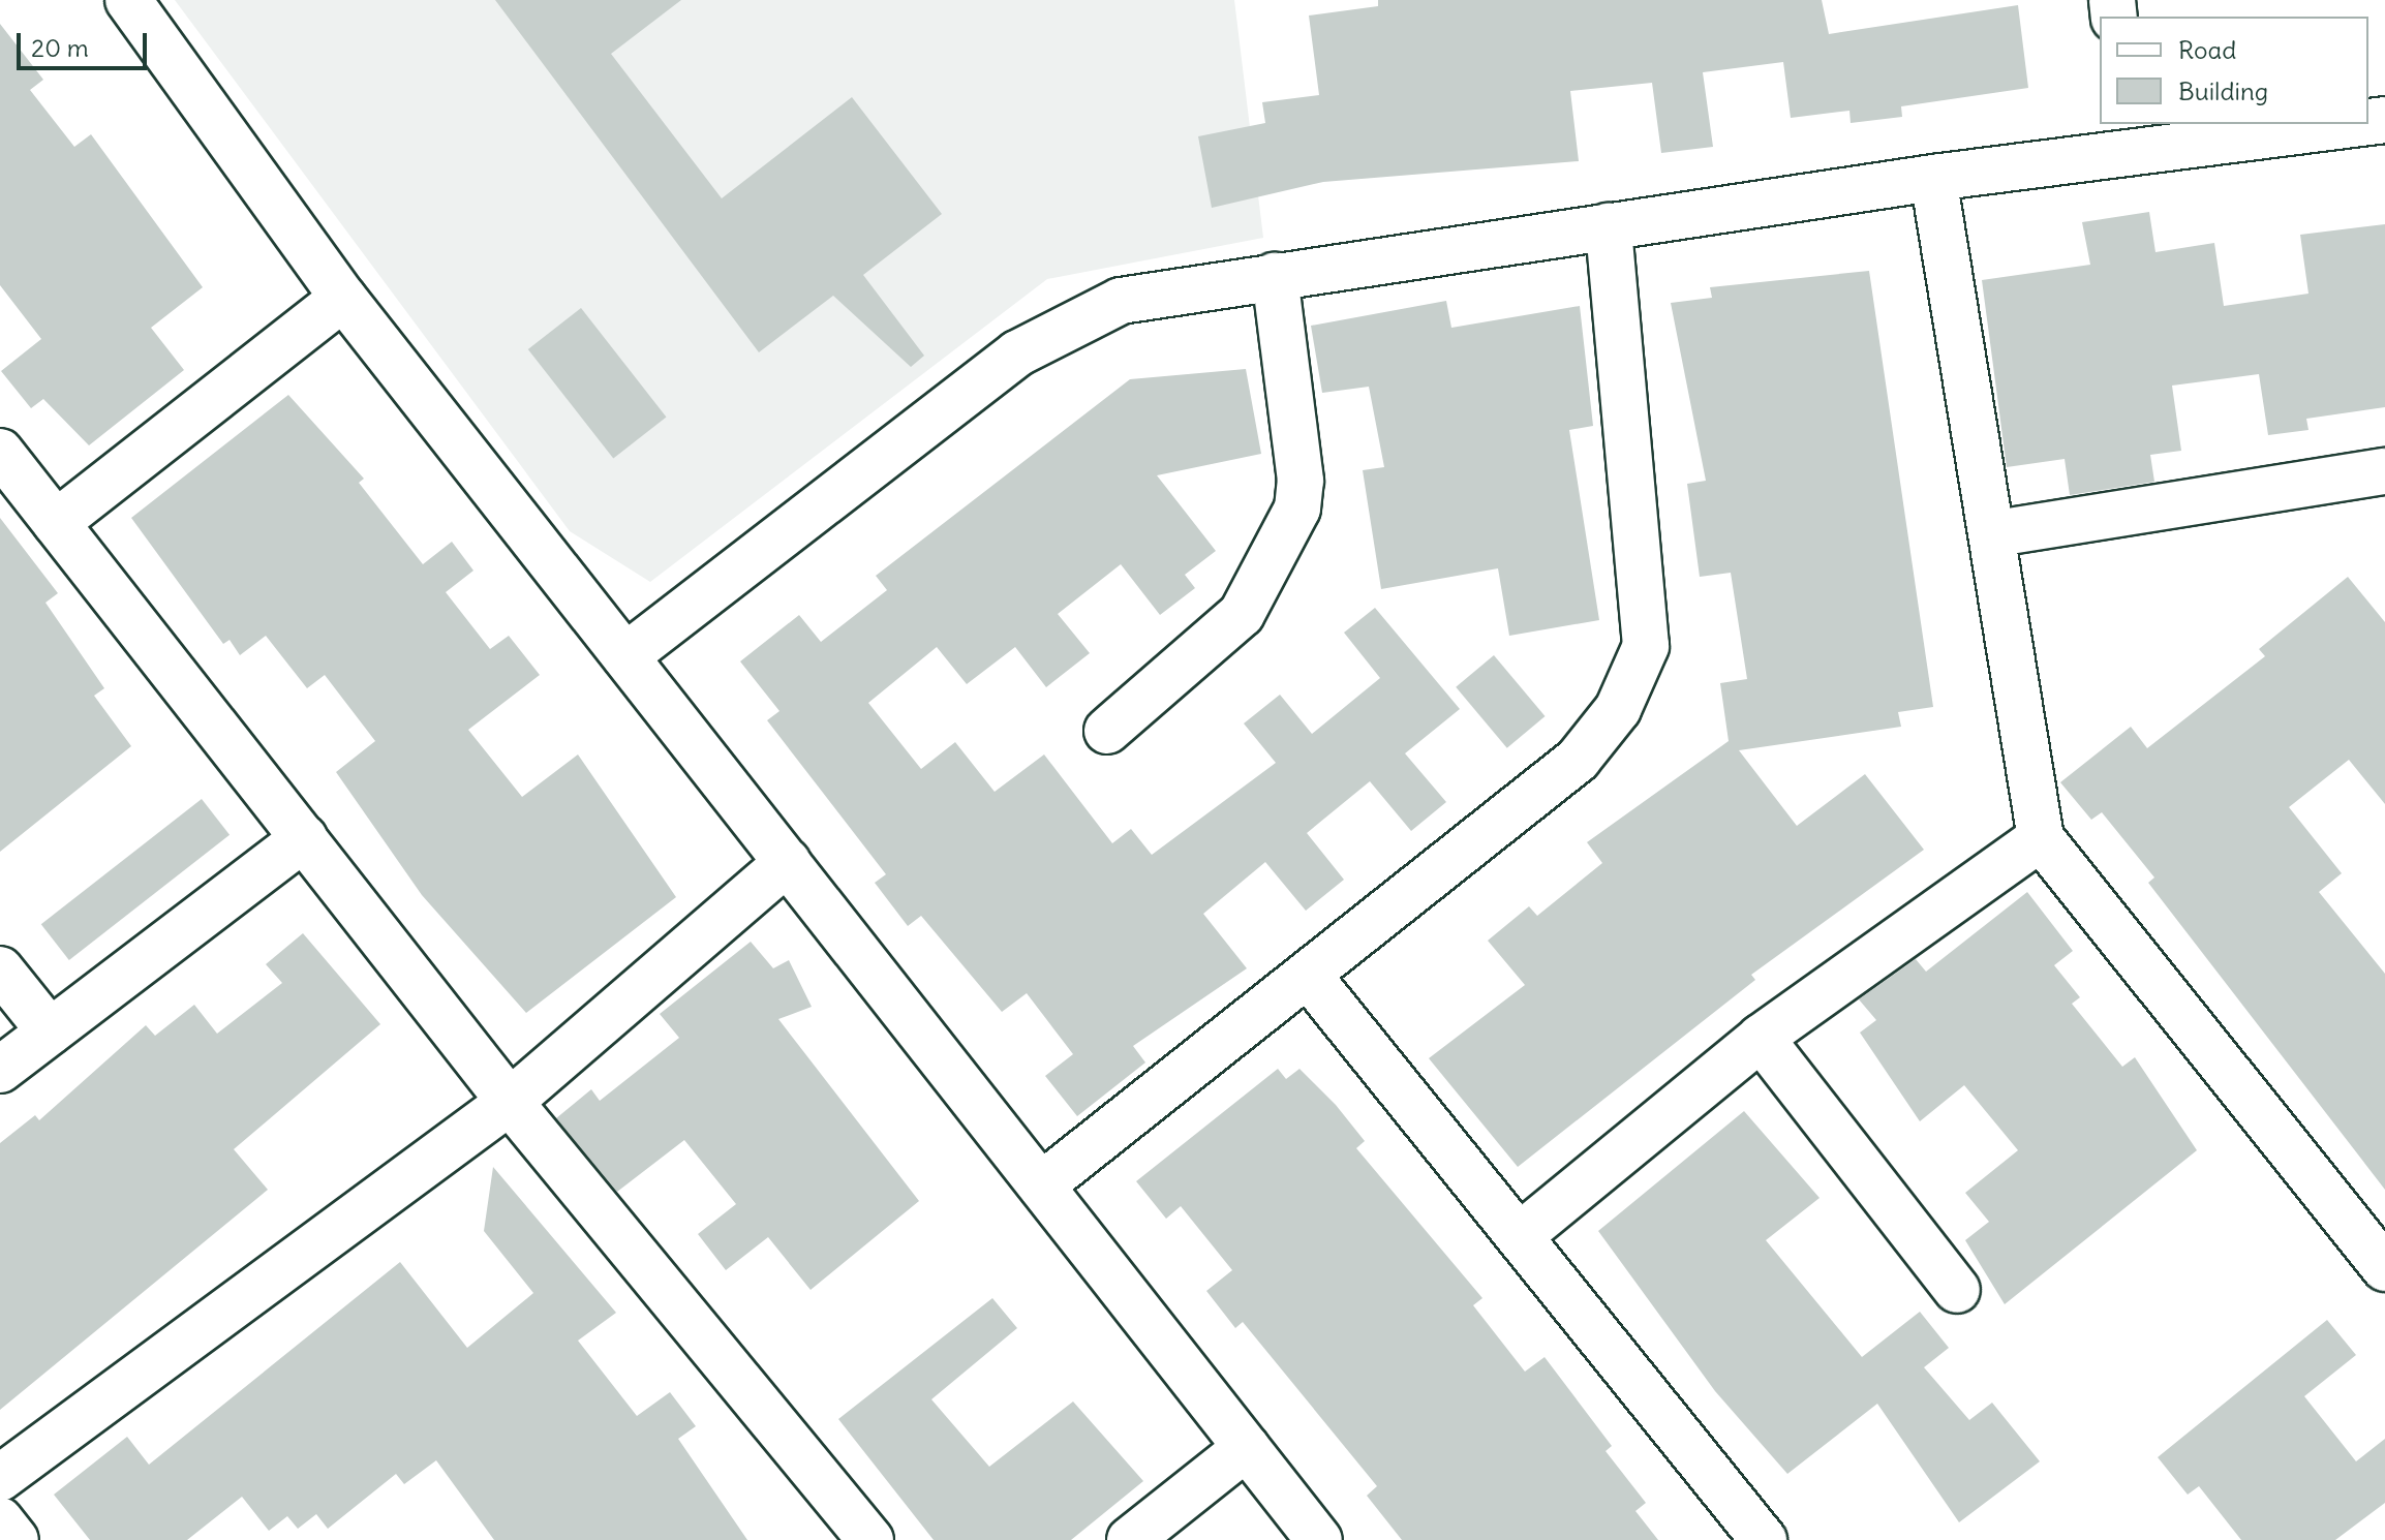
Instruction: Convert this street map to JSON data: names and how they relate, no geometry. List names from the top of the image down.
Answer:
{
  "legend": ["Road", "Building"],
  "scale_bar": "20 m"
}
